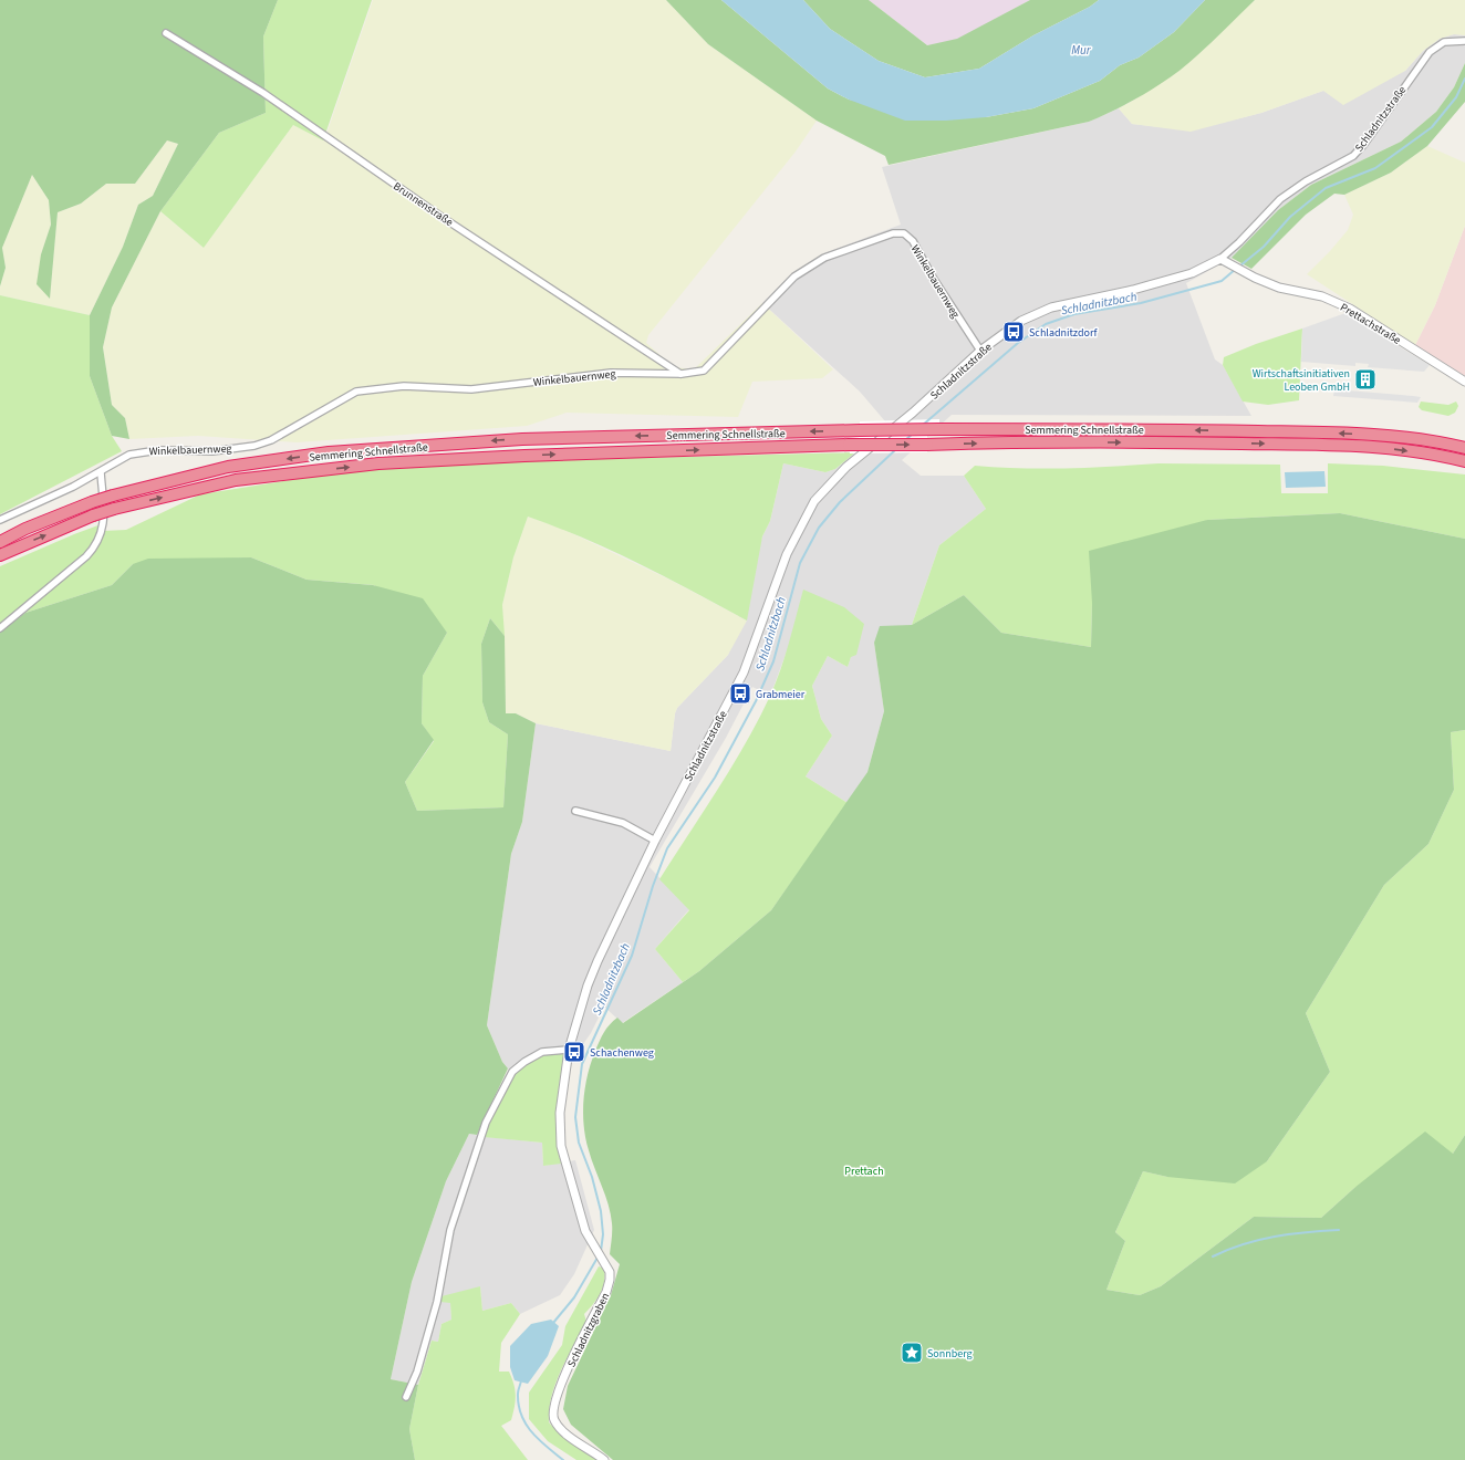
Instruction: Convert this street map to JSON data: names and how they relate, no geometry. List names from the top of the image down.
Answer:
{
  "streets": {
    "highway": ["Semmering Schnellstraße"],
    "street": [
      "Schladnitzstraße",
      "Brunnenstraße",
      "Winkelbauernweg",
      "Prettachstraße",
      "Schladnitzgraben"
    ]
  },
  "crossings": [
    ["Schladnitzstraße", "Winkelbauernweg"],
    ["Schladnitzstraße", "Prettachstraße"],
    ["Schladnitzstraße", "Schladnitzgraben"],
    ["Brunnenstraße", "Winkelbauernweg"]
  ],
  "water": ["Mur", "Schladnitzbach"],
  "parks": ["Prettach"],
  "places": {
    "bus stop": ["Schladnitzdorf", "Grabmeier", "Schachenweg"],
    "building": ["Wirtschaftsinitiativen Leoben GmbH"],
    "place": ["Sonnberg"]
  }
}
